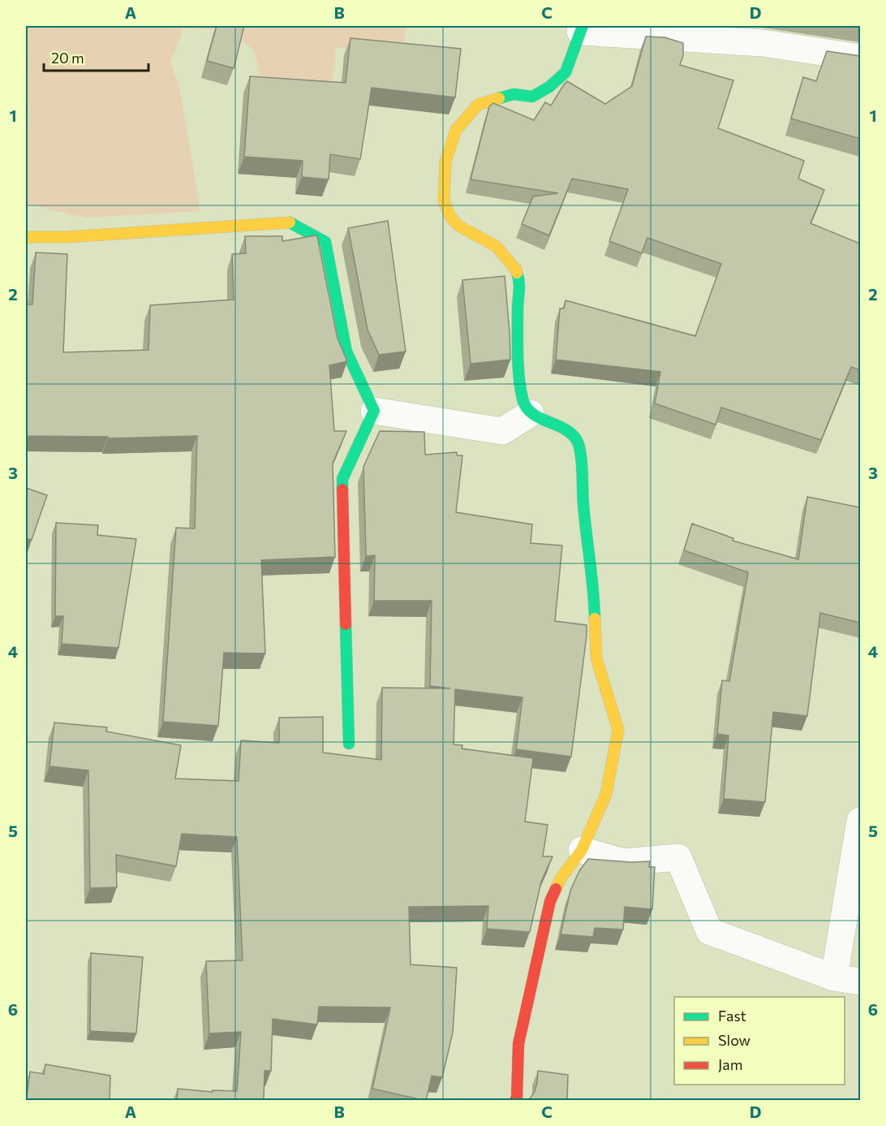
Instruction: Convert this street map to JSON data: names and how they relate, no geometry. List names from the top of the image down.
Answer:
{
  "legend": ["Fast", "Slow", "Jam"],
  "scale_bar": "20 m",
  "grid": {
    "columns": [
      "A",
      "B",
      "C",
      "D"
    ],
    "rows": [
      "1",
      "2",
      "3",
      "4",
      "5",
      "6"
    ]
  }
}
